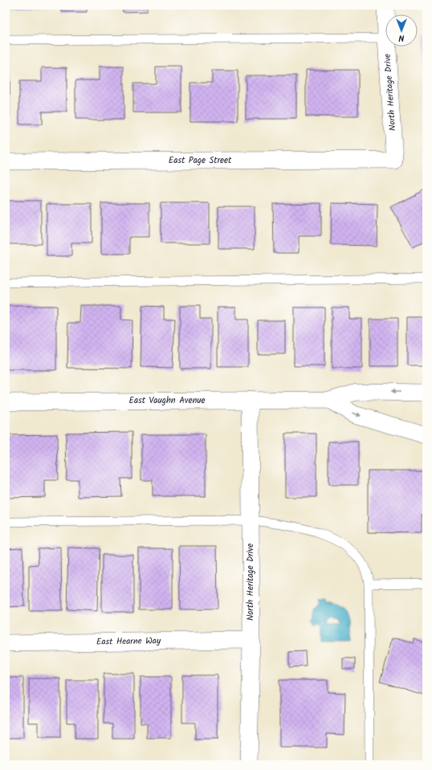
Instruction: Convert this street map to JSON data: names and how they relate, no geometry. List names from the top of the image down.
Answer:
{
  "streets": {
    "street": [
      "North Heritage Drive",
      "East Page Street",
      "East Vaughn Avenue",
      "East Hearne Way"
    ]
  },
  "crossings": [
    ["North Heritage Drive", "East Page Street"],
    ["North Heritage Drive", "East Vaughn Avenue"],
    ["North Heritage Drive", "East Hearne Way"]
  ],
  "north": "bottom"
}
